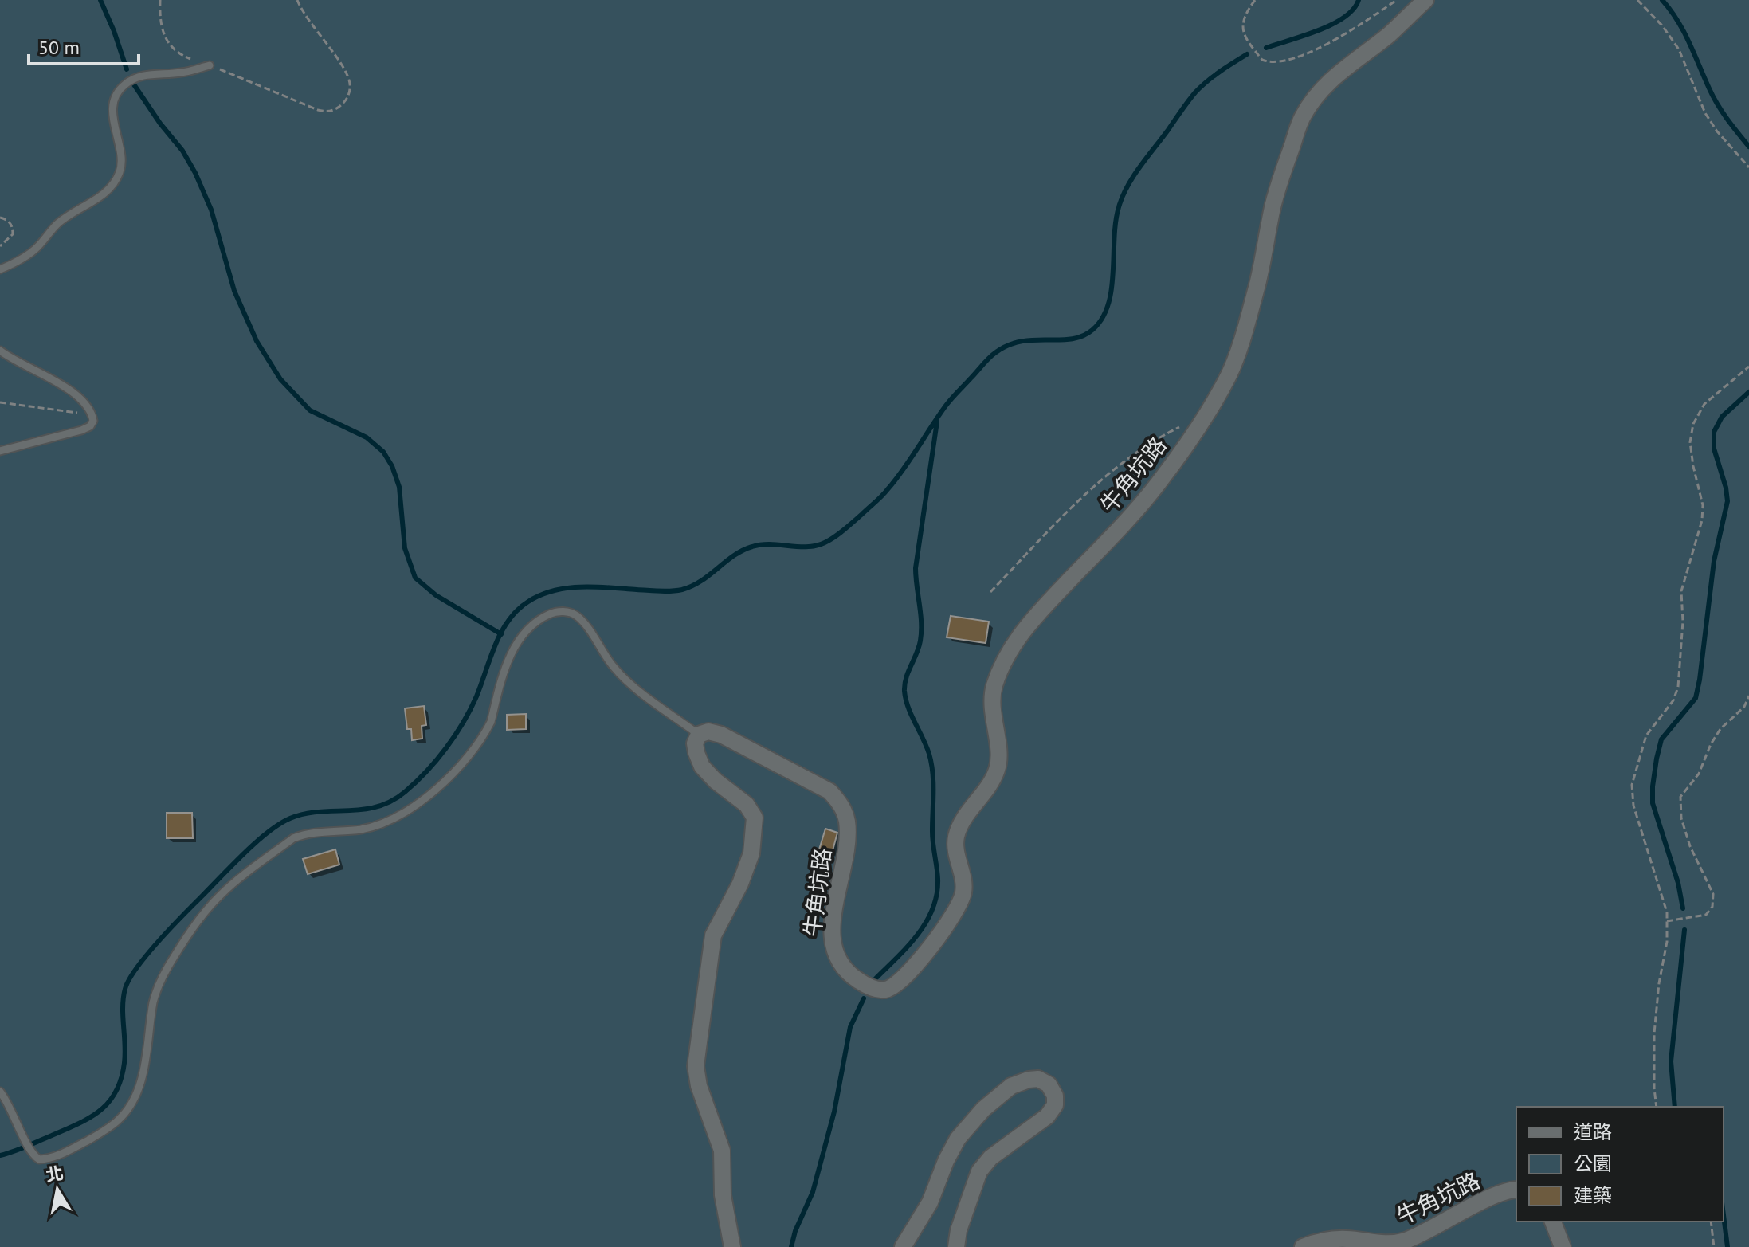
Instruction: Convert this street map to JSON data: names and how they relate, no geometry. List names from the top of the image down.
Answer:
{
  "streets": {
    "street": ["牛角坑路"]
  },
  "legend": ["道路", "公園", "建築"],
  "scale_bar": "50 m",
  "north": "top"
}
